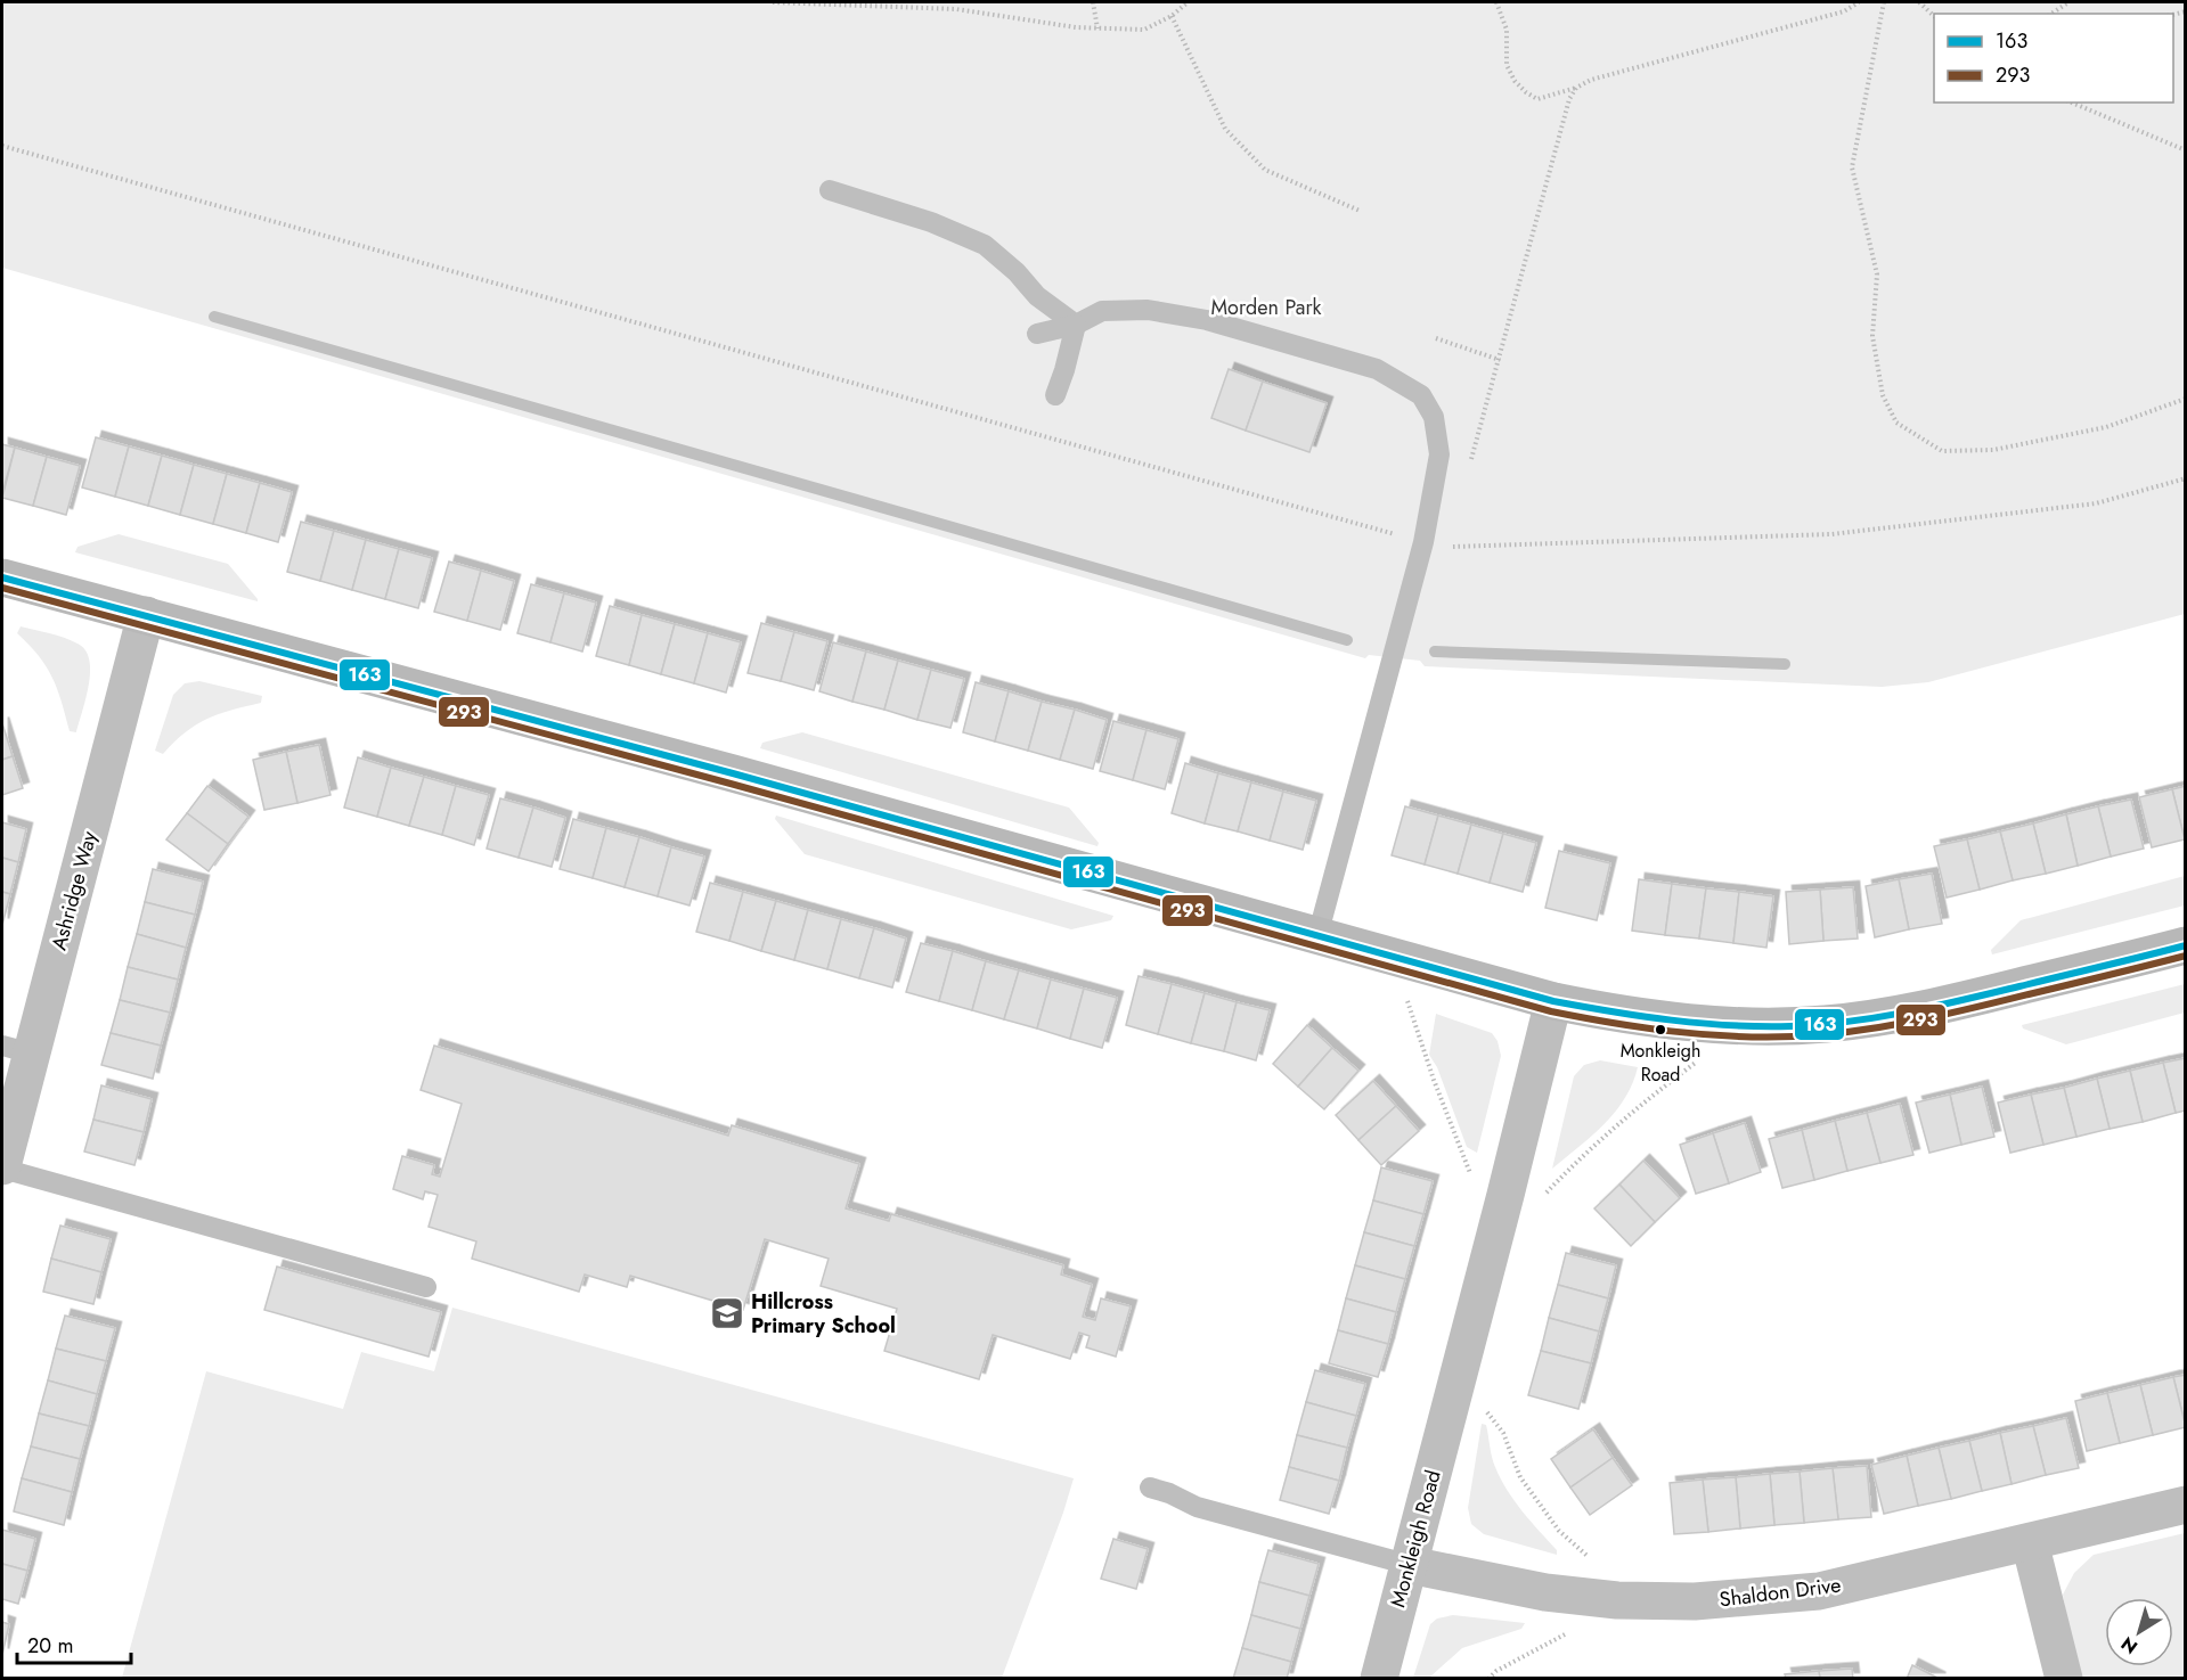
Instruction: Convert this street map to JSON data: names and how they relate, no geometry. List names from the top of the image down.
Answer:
{
  "streets": {
    "street": ["Ashridge Way", "Monkleigh Road", "Shaldon Drive"]
  },
  "crossings": [
    ["Monkleigh Road", "Shaldon Drive"]
  ],
  "parks": ["Morden Park"],
  "places": {
    "other": ["Monkleigh Road"],
    "school or university": ["Hillcross Primary School"]
  },
  "lines": ["transit line 163", "transit line 293"],
  "legend": ["163", "293"],
  "scale_bar": "20 m",
  "north": "bottom left"
}
